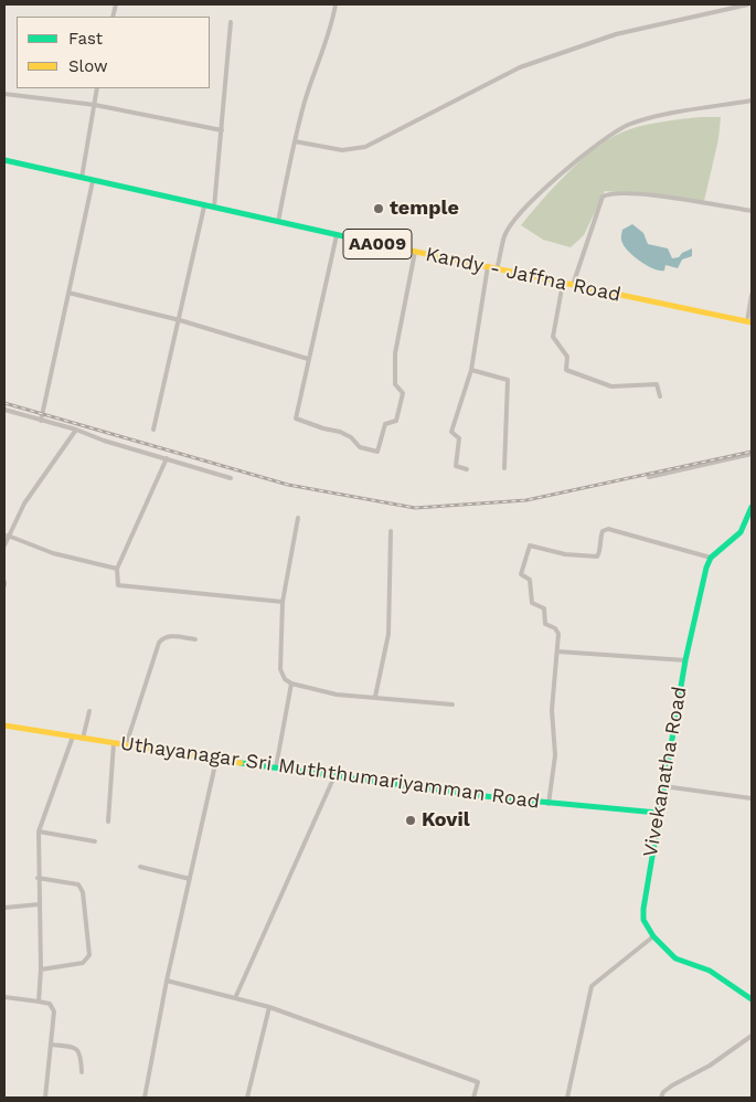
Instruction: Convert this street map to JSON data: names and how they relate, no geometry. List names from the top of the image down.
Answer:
{
  "streets": {
    "main road": [
      "AA009",
      "Kandy - Jaffna Road",
      "Vivekanatha Road",
      "Uthayanagar Sri Muththumariyamman Road"
    ]
  },
  "crossings": [
    ["Vivekanatha Road", "Uthayanagar Sri Muththumariyamman Road"]
  ],
  "places": ["temple", "Kovil"],
  "legend": ["Fast", "Slow"]
}
